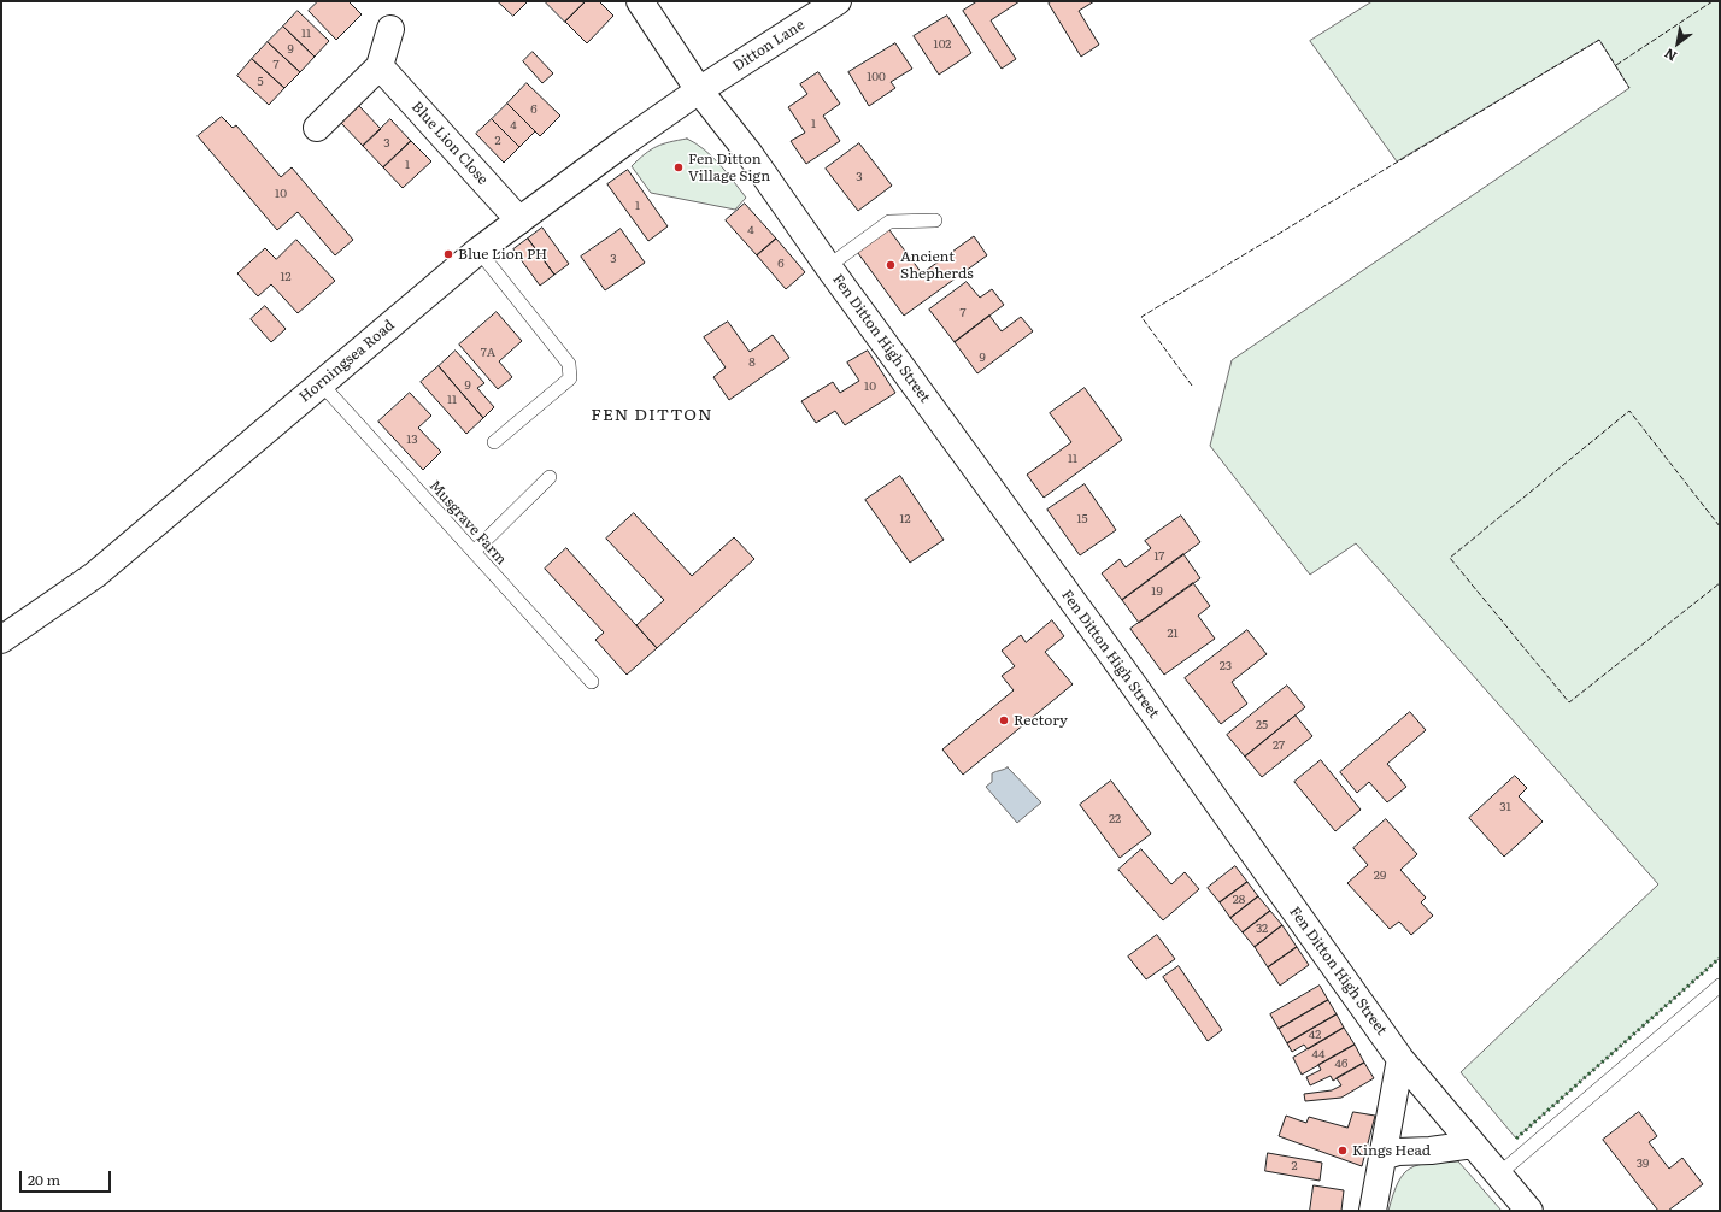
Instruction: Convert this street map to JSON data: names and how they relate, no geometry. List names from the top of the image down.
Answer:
{
  "streets": {
    "street": [
      "Ditton Lane",
      "Blue Lion Close",
      "Fen Ditton High Street",
      "Horningsea Road"
    ],
    "lane": ["Musgrave Farm"]
  },
  "crossings": [
    ["Ditton Lane", "Fen Ditton High Street"],
    ["Ditton Lane", "Horningsea Road"],
    ["Blue Lion Close", "Horningsea Road"],
    ["Fen Ditton High Street", "Horningsea Road"],
    ["Horningsea Road", "Musgrave Farm"]
  ],
  "districts": ["FEN DITTON"],
  "places": [
    "Fen Ditton Village Sign",
    "Blue Lion PH",
    "Ancient Shepherds",
    "Rectory",
    "Kings Head"
  ],
  "house_numbers": [
    "11",
    "102",
    "9",
    "7",
    "100",
    "5",
    "6",
    "1",
    "4",
    "2",
    "3",
    "1",
    "3",
    "10",
    "1",
    "4",
    "3",
    "6",
    "12",
    "7",
    "7A",
    "9",
    "8",
    "9",
    "10",
    "11",
    "13",
    "11",
    "12",
    "15",
    "17",
    "19",
    "21",
    "23",
    "25",
    "27",
    "31",
    "22",
    "29",
    "28",
    "32",
    "42",
    "44",
    "46",
    "39",
    "2"
  ],
  "scale_bar": "20 m",
  "north": "bottom left"
}
